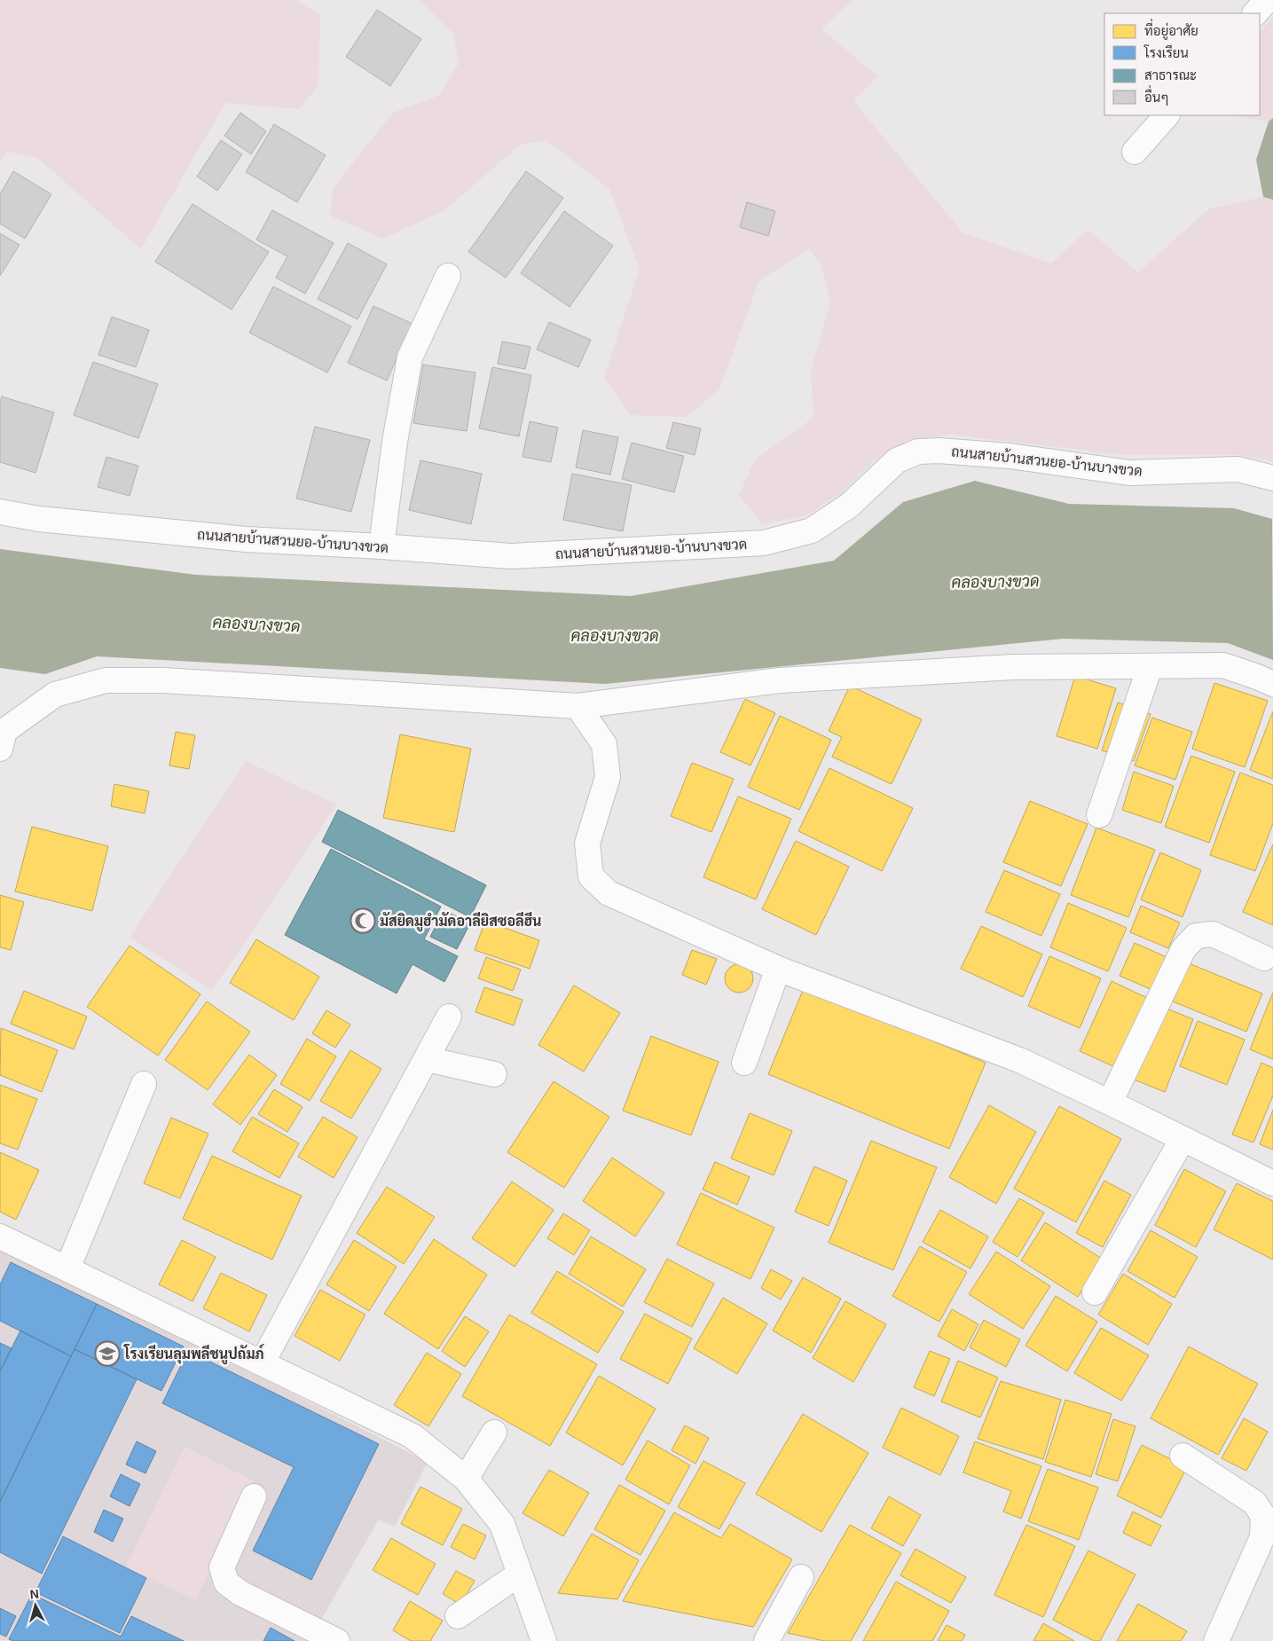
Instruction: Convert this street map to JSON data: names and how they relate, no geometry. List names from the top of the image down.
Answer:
{
  "streets": {
    "street": ["ถนนสายบ้านสวนยอ-บ้านบางขวด"]
  },
  "water": ["คลองบางขวด"],
  "places": {
    "mosque": ["มัสยิดมูฮำมัดอาลียิสซอลีฮีน"],
    "school or university": ["โรงเรียนลุมพลีชนูปถัมภ์"]
  },
  "legend": [
    "ที่อยู่อาศัย",
    "โรงเรียน",
    "สาธารณะ",
    "อื่นๆ"
  ],
  "north": "top"
}
